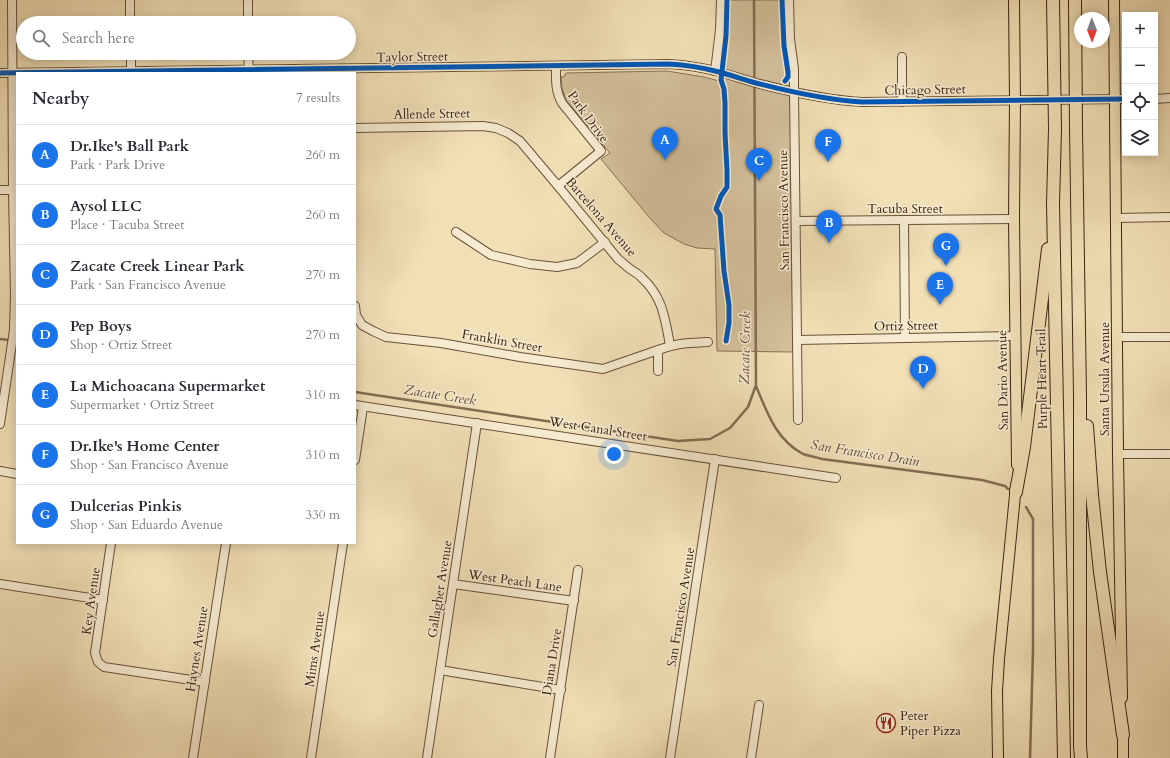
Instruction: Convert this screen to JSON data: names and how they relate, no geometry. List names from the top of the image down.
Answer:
{
  "streets": {
    "highway": ["Purple Heart Trail"],
    "main road": ["Santa Ursula Avenue", "San Dario Avenue"],
    "street": [
      "Taylor Street",
      "Chicago Street",
      "Allende Street",
      "Park Drive",
      "Tacuba Street",
      "San Francisco Avenue",
      "Barcelona Avenue",
      "Ortiz Street",
      "Franklin Street",
      "West Canal Street",
      "West Peach Lane",
      "Gallagher Avenue",
      "Key Avenue",
      "Haynes Avenue",
      "Mims Avenue",
      "Diana Drive"
    ]
  },
  "crossings": [
    ["Taylor Street", "Chicago Street"],
    ["Taylor Street", "Park Drive"],
    ["Chicago Street", "San Francisco Avenue"],
    ["Chicago Street", "Santa Ursula Avenue"],
    ["Chicago Street", "San Dario Avenue"],
    ["Allende Street", "Barcelona Avenue"],
    ["Park Drive", "Barcelona Avenue"],
    ["Tacuba Street", "San Francisco Avenue"],
    ["Tacuba Street", "San Dario Avenue"],
    ["San Francisco Avenue", "Ortiz Street"],
    ["San Francisco Avenue", "West Canal Street"],
    ["Barcelona Avenue", "Franklin Street"],
    ["Ortiz Street", "San Dario Avenue"],
    ["West Canal Street", "Gallagher Avenue"],
    ["West Peach Lane", "Gallagher Avenue"],
    ["West Peach Lane", "Diana Drive"],
    ["Key Avenue", "Haynes Avenue"]
  ],
  "water": ["Zacate Creek", "San Francisco Drain"],
  "places": {
    "restaurant": ["Peter Piper Pizza"]
  },
  "north": "bottom",
  "page": {
    "map_buttons": ["+", "−"],
    "search": "Search here",
    "heading": ["Nearby", "7 results"],
    "list": [
      {
        "mark": "A",
        "name": "Dr.Ike's Ball Park",
        "note": "Park · Park Drive",
        "value": "260 m"
      },
      {
        "mark": "B",
        "name": "Aysol LLC",
        "note": "Place · Tacuba Street",
        "value": "260 m"
      },
      {
        "mark": "C",
        "name": "Zacate Creek Linear Park",
        "note": "Park · San Francisco Avenue",
        "value": "270 m"
      },
      {
        "mark": "D",
        "name": "Pep Boys",
        "note": "Shop · Ortiz Street",
        "value": "270 m"
      },
      {
        "mark": "E",
        "name": "La Michoacana Supermarket",
        "note": "Supermarket · Ortiz Street",
        "value": "310 m"
      },
      {
        "mark": "F",
        "name": "Dr.Ike's Home Center",
        "note": "Shop · San Francisco Avenue",
        "value": "310 m"
      },
      {
        "mark": "G",
        "name": "Dulcerias Pinkis",
        "note": "Shop · San Eduardo Avenue",
        "value": "330 m"
      }
    ],
    "pins": [
      "A",
      "F",
      "C",
      "B",
      "G",
      "E",
      "D"
    ]
  }
}
